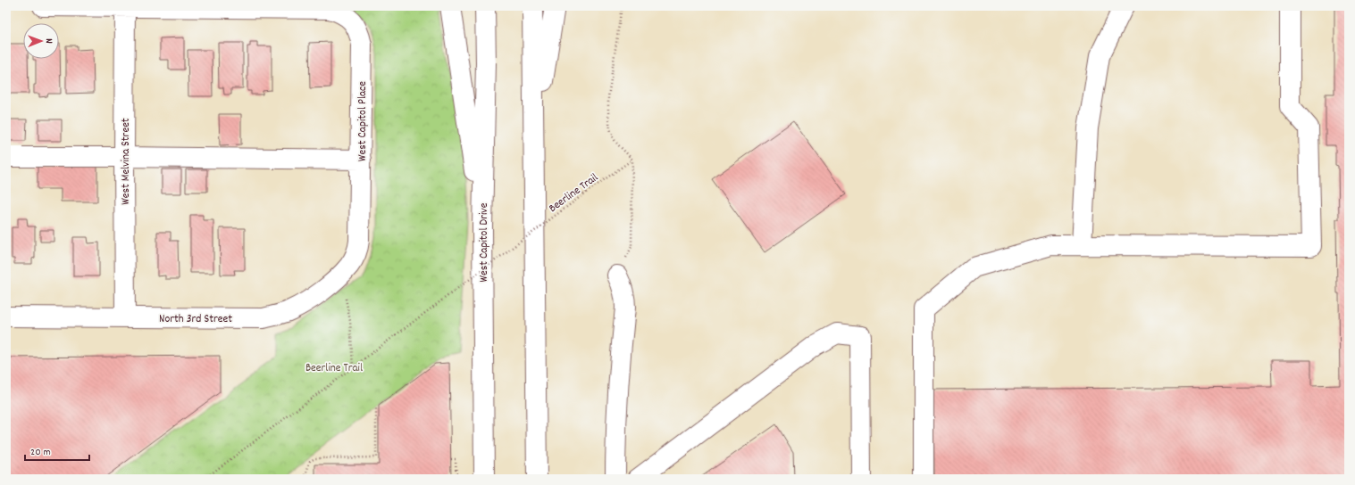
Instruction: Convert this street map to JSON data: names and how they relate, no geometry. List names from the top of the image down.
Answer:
{
  "streets": {
    "street": [
      "West Capitol Place",
      "West Melvina Street",
      "West Capitol Drive",
      "North 3rd Street"
    ],
    "path": ["Beerline Trail"]
  },
  "crossings": [
    ["West Capitol Place", "North 3rd Street"],
    ["West Melvina Street", "North 3rd Street"]
  ],
  "parks": ["Beerline Trail"],
  "scale_bar": "20 m",
  "north": "right"
}
